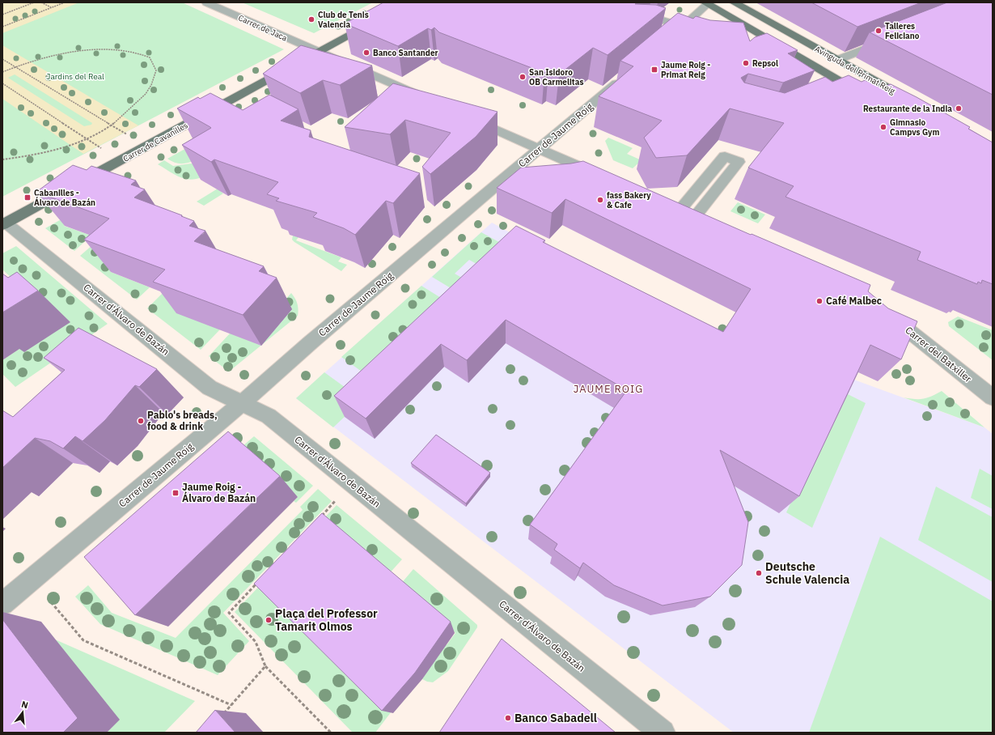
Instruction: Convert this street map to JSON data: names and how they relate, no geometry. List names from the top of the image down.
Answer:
{
  "streets": {
    "main road": ["Avinguda del Primat Reig", "Carrer de Cavanilles"],
    "street": [
      "Carrer de Jaca",
      "Carrer de Jaume Roig",
      "Carrer d'Álvaro de Bazán",
      "Carrer del Batxiller"
    ]
  },
  "crossings": [
    ["Carrer de Jaca", "Carrer de Cavanilles"],
    ["Carrer de Jaume Roig", "Carrer d'Álvaro de Bazán"],
    ["Carrer de Cavanilles", "Carrer d'Álvaro de Bazán"]
  ],
  "districts": ["JAUME ROIG"],
  "parks": ["Jardins del Real"],
  "places": {
    "other": [
      "Club de Tenis Valencia",
      "Talleres Feliciano",
      "Banco Santander",
      "Repsol",
      "San Isidoro OB Carmelitas",
      "Restaurante de la India",
      "Gimnasio Campvs Gym",
      "fass Bakery & Cafe",
      "Café Malbec",
      "Pablo's breads, food & drink",
      "Deutsche Schule Valencia",
      "Plaça del Professor Tamarit Olmos",
      "Banco Sabadell"
    ],
    "transit": ["Jaume Roig - Primat Reig", "Cabanilles - Álvaro de Bazán", "Jaume Roig - Álvaro de Bazán"]
  },
  "north": "top"
}
